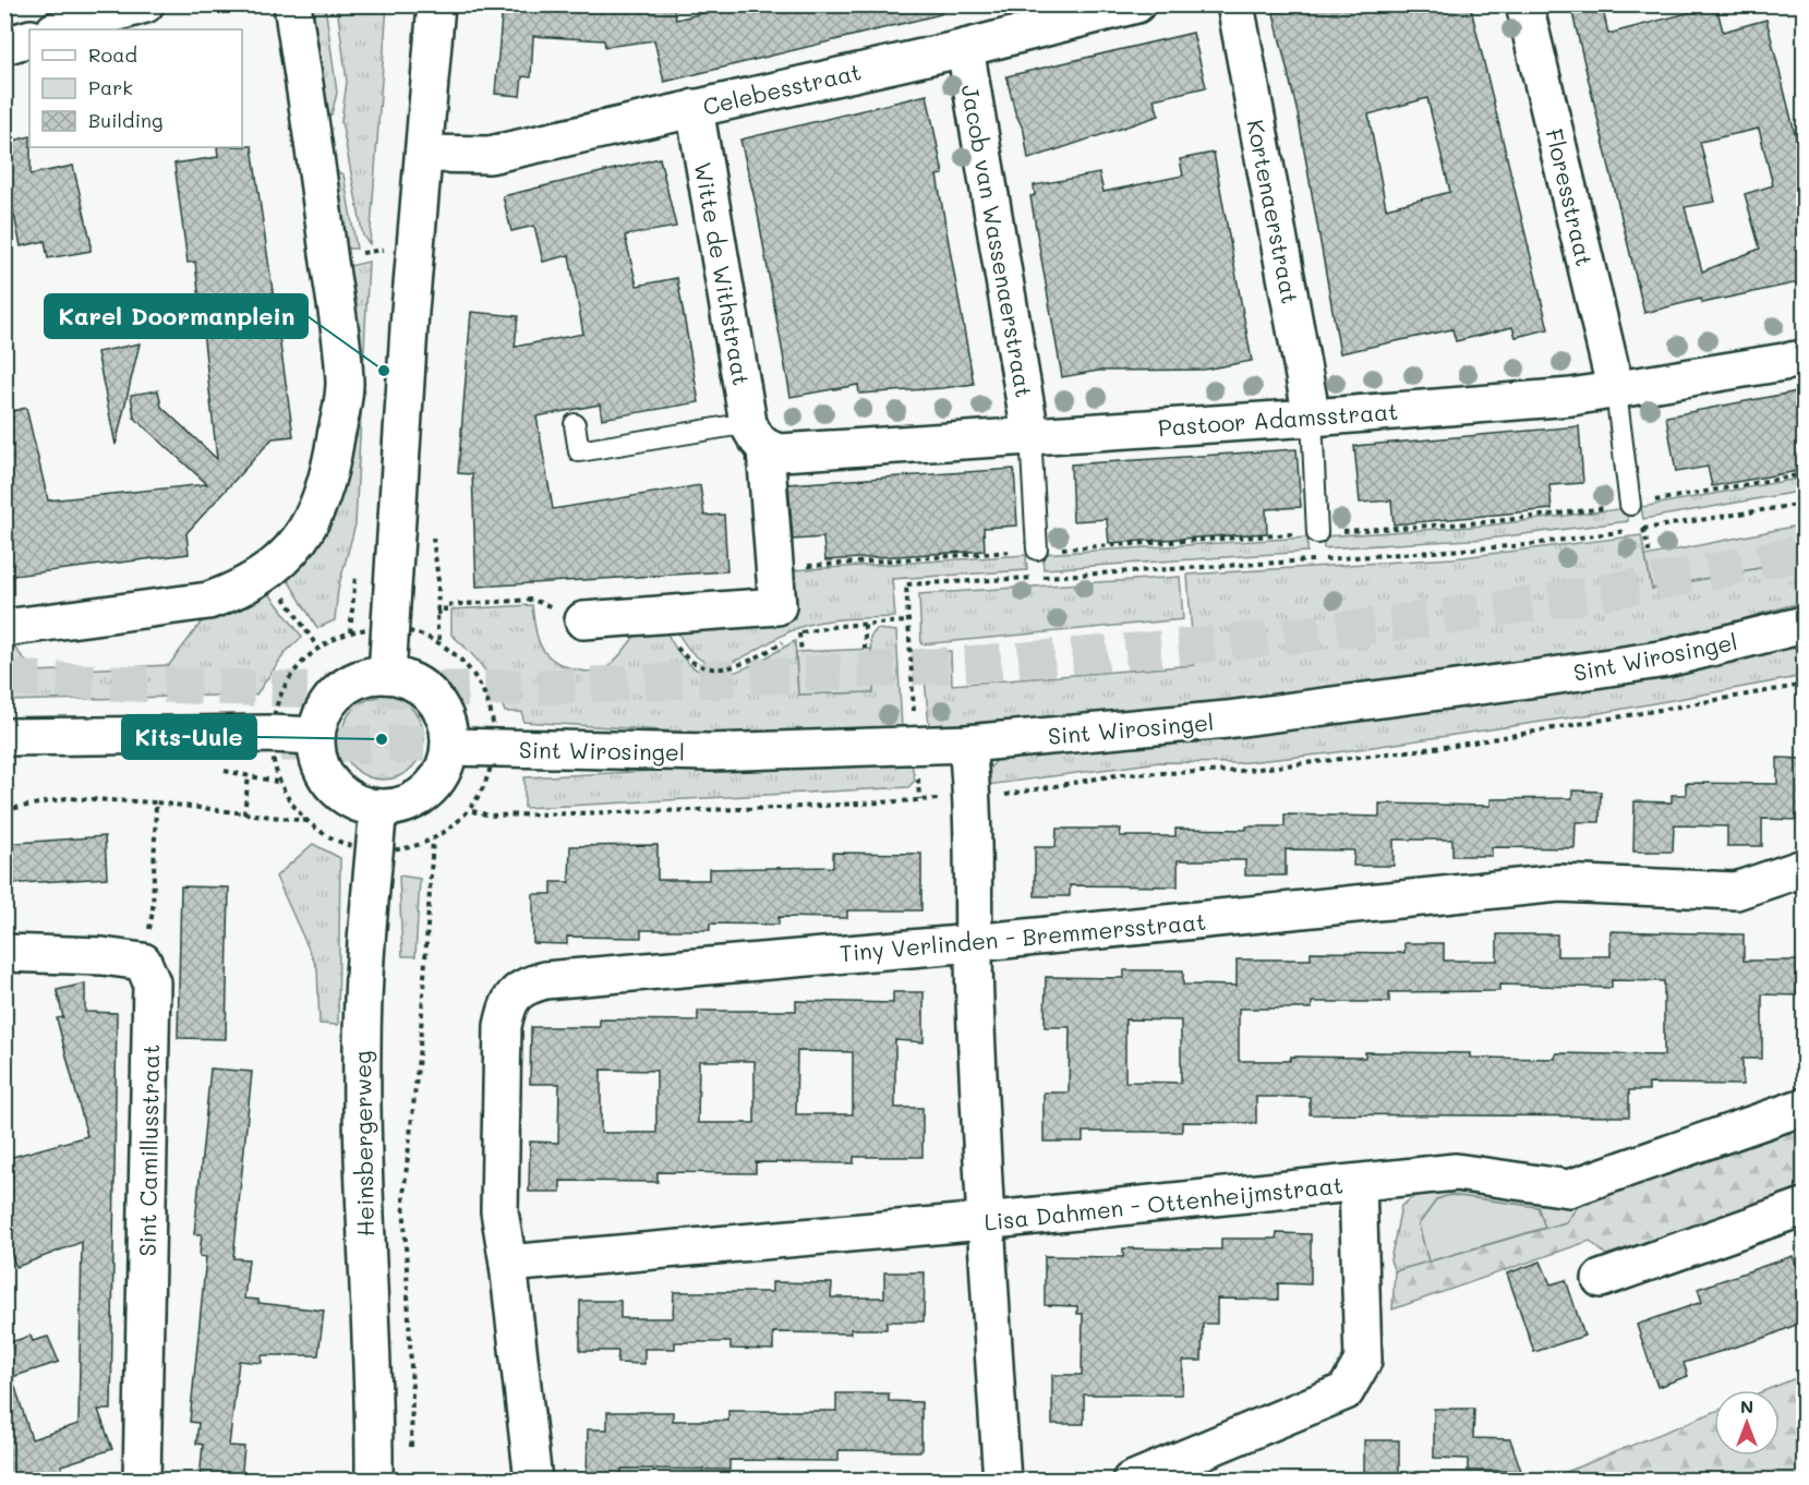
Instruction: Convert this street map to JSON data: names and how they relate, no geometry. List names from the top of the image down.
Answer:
{
  "streets": {
    "street": [
      "Celebesstraat",
      "Floresstraat",
      "Kortenaerstraat",
      "Jacob van Wassenaerstraat",
      "Witte de Withstraat",
      "Pastoor Adamsstraat",
      "Sint Wirosingel",
      "Tiny Verlinden - Bremmersstraat",
      "Heinsbergerweg",
      "Sint Camillusstraat",
      "Lisa Dahmen - Ottenheijmstraat"
    ]
  },
  "crossings": [
    ["Celebesstraat", "Jacob van Wassenaerstraat"],
    ["Celebesstraat", "Witte de Withstraat"],
    ["Floresstraat", "Pastoor Adamsstraat"],
    ["Kortenaerstraat", "Pastoor Adamsstraat"],
    ["Jacob van Wassenaerstraat", "Pastoor Adamsstraat"],
    ["Witte de Withstraat", "Pastoor Adamsstraat"],
    ["Sint Wirosingel", "Heinsbergerweg"],
    ["Tiny Verlinden - Bremmersstraat", "Lisa Dahmen - Ottenheijmstraat"]
  ],
  "places": ["Karel Doormanplein", "Kits-Uule"],
  "legend": ["Road", "Park", "Building"],
  "north": "top"
}
